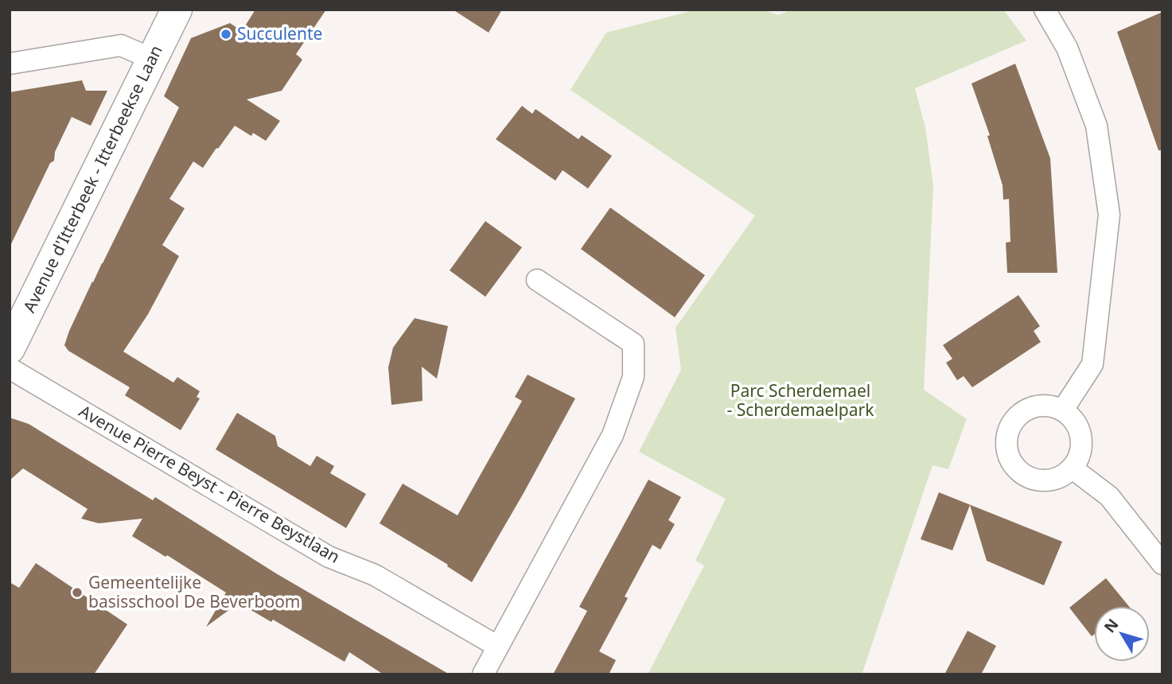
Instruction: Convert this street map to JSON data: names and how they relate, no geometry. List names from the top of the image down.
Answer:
{
  "streets": {
    "street": ["Avenue d'Itterbeek - Itterbeekse Laan", "Avenue Pierre Beyst - Pierre Beystlaan"]
  },
  "parks": ["Parc Scherdemael - Scherdemaelpark"],
  "places": ["Succulente", "Gemeentelijke basisschool De Beverboom"],
  "north": "top left"
}
